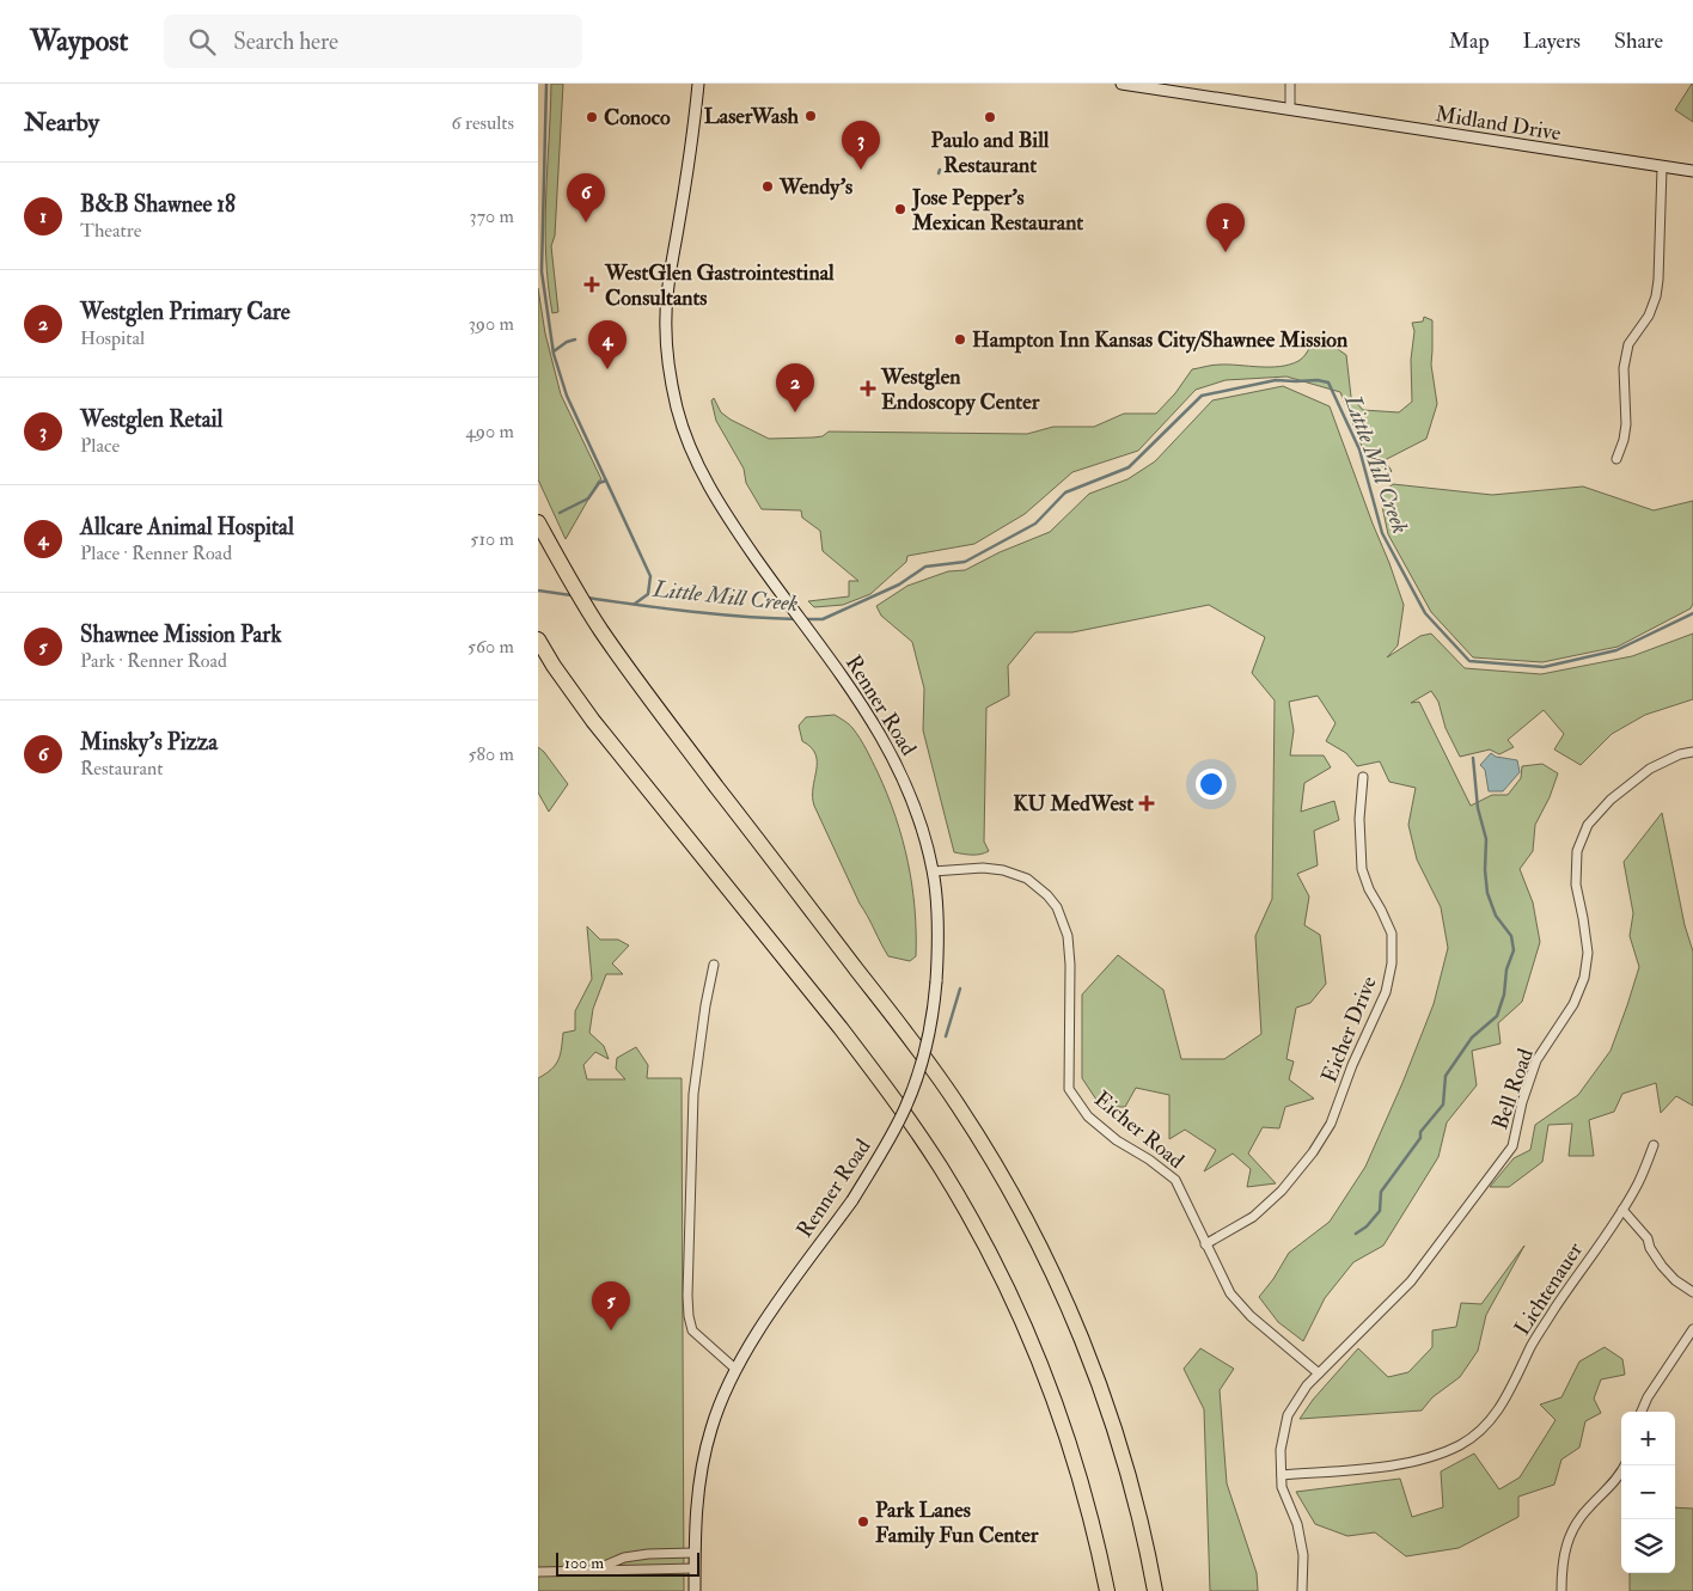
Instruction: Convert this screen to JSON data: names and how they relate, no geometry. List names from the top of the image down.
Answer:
{
  "streets": {
    "main road": ["Midland Drive", "Renner Road"],
    "street": [
      "Eicher Drive",
      "Bell Road",
      "Eicher Road",
      "Lichtenauer"
    ]
  },
  "crossings": [
    ["Renner Road", "Eicher Road"],
    ["Eicher Drive", "Eicher Road"],
    ["Bell Road", "Eicher Road"],
    ["Bell Road", "Lichtenauer"]
  ],
  "water": ["Little Mill Creek"],
  "places": {
    "other": [
      "LaserWash",
      "Conoco",
      "Paulo and Bill Restaurant",
      "Wendy's",
      "Jose Pepper's Mexican Restaurant",
      "Hampton Inn Kansas City/Shawnee Mission",
      "Park Lanes Family Fun Center"
    ],
    "health": ["WestGlen Gastrointestinal Consultants", "Westglen Endoscopy Center", "KU MedWest"]
  },
  "scale_bar": "100 m",
  "page": {
    "header": "Waypost",
    "search": "Search here",
    "nav": ["Map", "Layers", "Share"],
    "heading": ["Nearby", "6 results"],
    "pins": [
      "3",
      "6",
      "1",
      "4",
      "2",
      "5"
    ],
    "list": [
      {
        "mark": "1",
        "name": "B&B Shawnee 18",
        "note": "Theatre",
        "value": "370 m"
      },
      {
        "mark": "2",
        "name": "Westglen Primary Care",
        "note": "Hospital",
        "value": "390 m"
      },
      {
        "mark": "3",
        "name": "Westglen Retail",
        "note": "Place",
        "value": "490 m"
      },
      {
        "mark": "4",
        "name": "Allcare Animal Hospital",
        "note": "Place · Renner Road",
        "value": "510 m"
      },
      {
        "mark": "5",
        "name": "Shawnee Mission Park",
        "note": "Park · Renner Road",
        "value": "560 m"
      },
      {
        "mark": "6",
        "name": "Minsky's Pizza",
        "note": "Restaurant",
        "value": "580 m"
      }
    ],
    "map_buttons": ["+", "−"],
    "scale": "100 m"
  }
}
